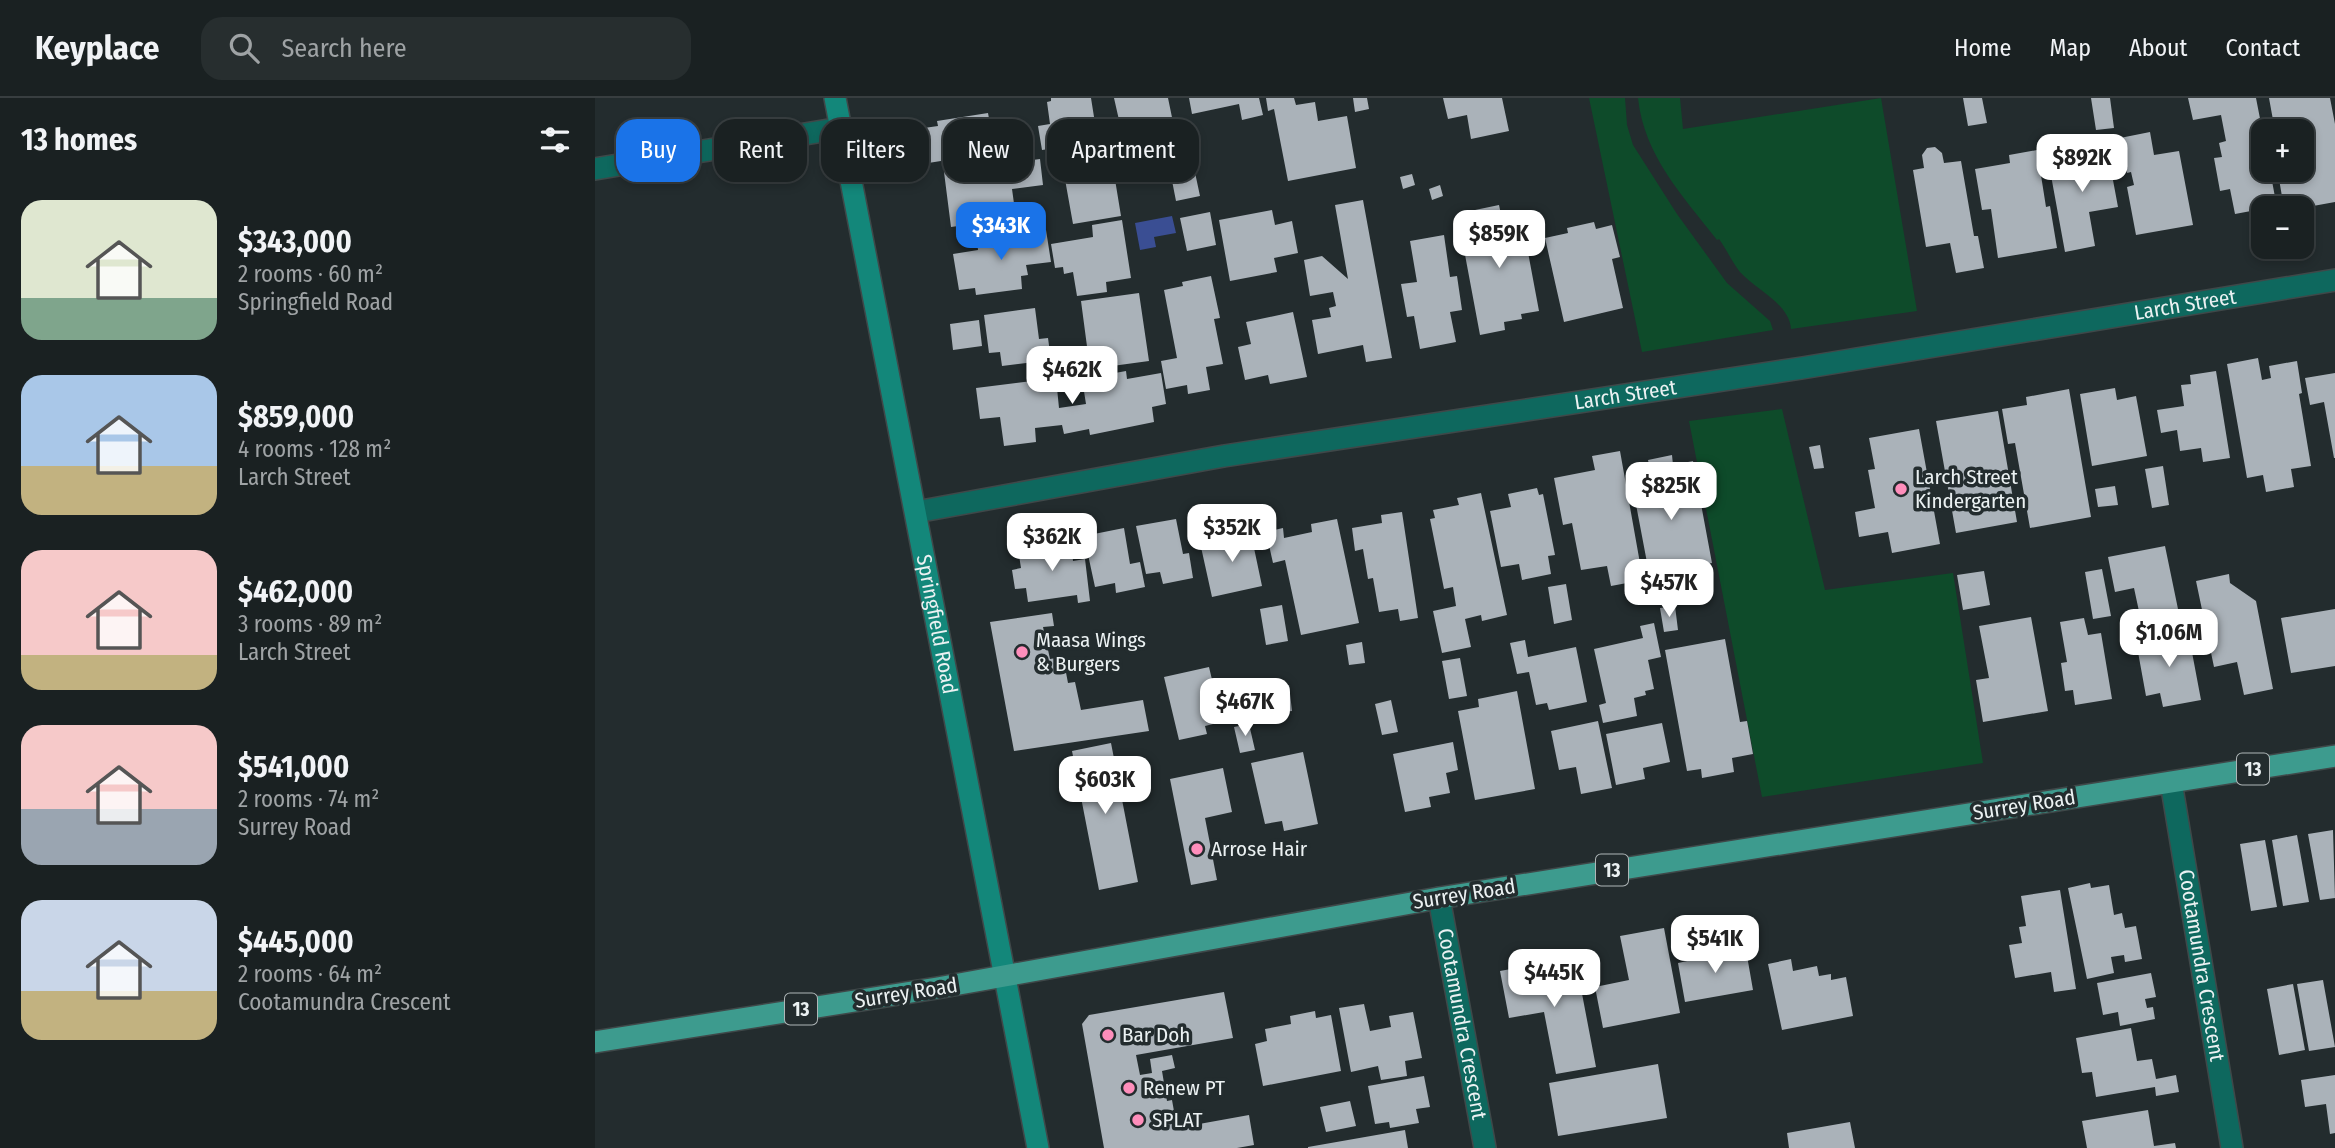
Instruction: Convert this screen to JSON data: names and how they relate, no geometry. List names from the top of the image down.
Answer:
{
  "streets": {
    "main road": ["Springfield Road", "13", "Surrey Road"],
    "street": ["Larch Street", "Cootamundra Crescent"]
  },
  "crossings": [
    ["Larch Street", "Springfield Road"],
    ["Springfield Road", "Surrey Road"],
    ["Surrey Road", "Cootamundra Crescent"]
  ],
  "places": [
    "Larch Street Kindergarten",
    "Maasa Wings & Burgers",
    "Arrose Hair",
    "Bar Doh",
    "Renew PT",
    "SPLAT"
  ],
  "page": {
    "header": "Keyplace",
    "search": "Search here",
    "nav": [
      "Home",
      "Map",
      "About",
      "Contact"
    ],
    "heading": "13 homes",
    "map_buttons": ["+", "−"],
    "chip": [
      "Buy",
      "Rent",
      "Filters",
      "New",
      "Apartment"
    ],
    "price": [
      "$892K",
      "$343K",
      "$859K",
      "$462K",
      "$825K",
      "$352K",
      "$362K",
      "$457K",
      "$1.06M",
      "$467K",
      "$603K",
      "$541K",
      "$445K"
    ],
    "list": [
      {
        "name": "$343,000",
        "note": "2 rooms · 60 m² · Springfield Road"
      },
      {
        "name": "$859,000",
        "note": "4 rooms · 128 m² · Larch Street"
      },
      {
        "name": "$462,000",
        "note": "3 rooms · 89 m² · Larch Street"
      },
      {
        "name": "$541,000",
        "note": "2 rooms · 74 m² · Surrey Road"
      },
      {
        "name": "$445,000",
        "note": "2 rooms · 64 m² · Cootamundra Crescent"
      }
    ]
  }
}
